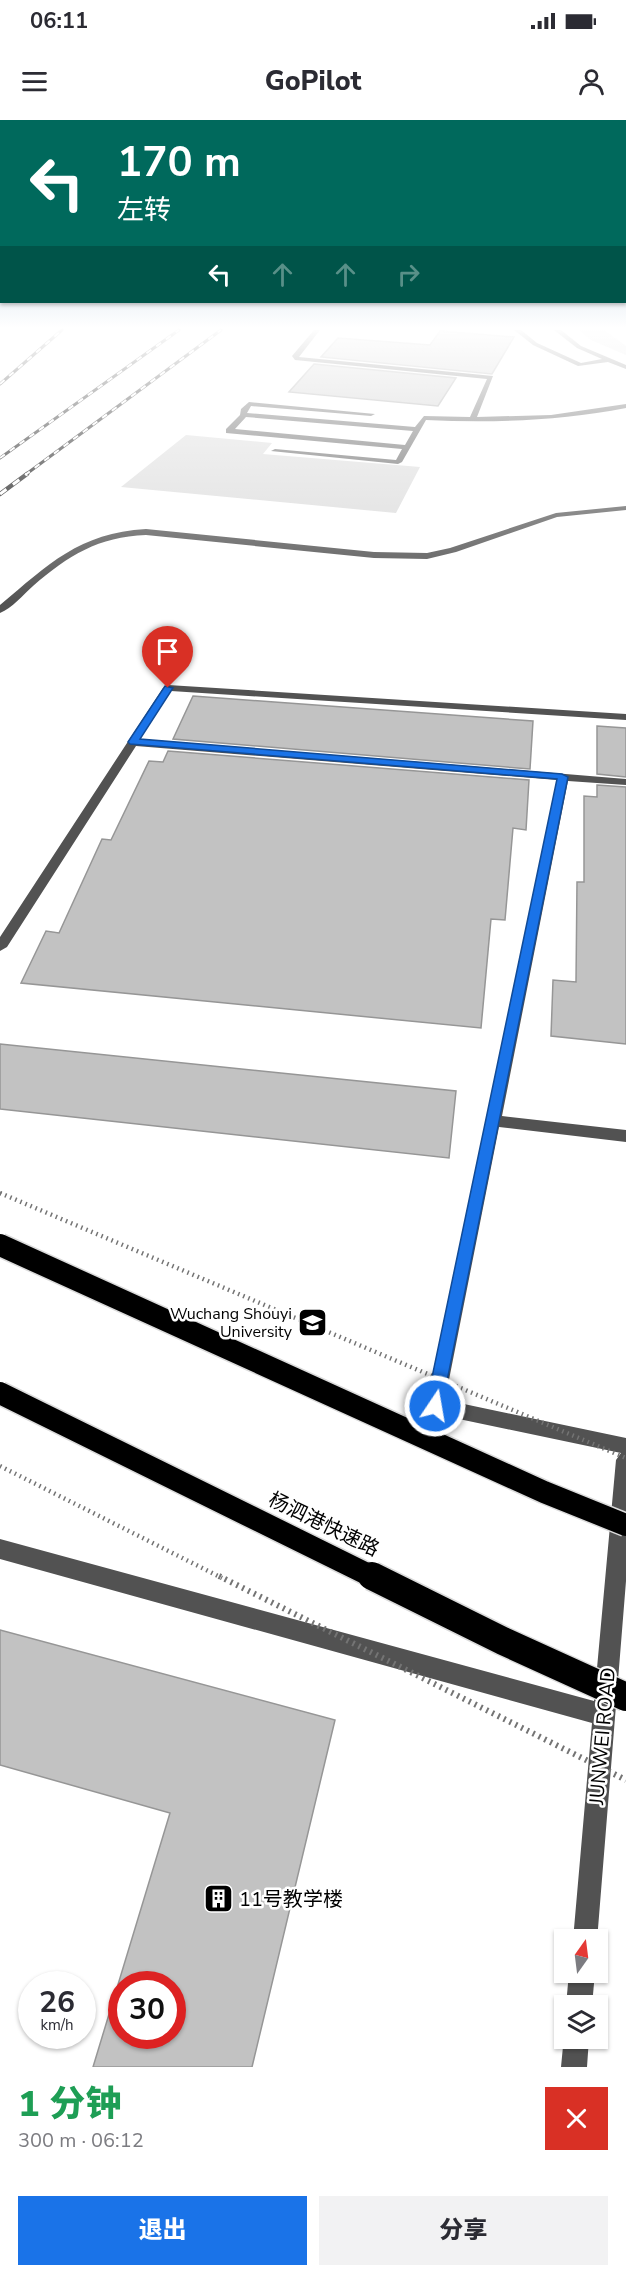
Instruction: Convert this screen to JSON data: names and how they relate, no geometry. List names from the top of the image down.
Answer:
{
  "streets": {
    "highway": ["杨泗港快速路"],
    "street": ["JUNWEI ROAD"]
  },
  "places": {
    "school or university": ["Wuchang Shouyi University"],
    "building": ["11号教学楼"]
  },
  "north": "top",
  "page": {
    "status": "06:11",
    "header": "GoPilot",
    "turn": ["170 m", "左转"],
    "speed": "26 km/h",
    "limit": "30",
    "heading": ["1 分钟", "300 m · 06:12"],
    "buttons": ["退出", "分享"]
  }
}
